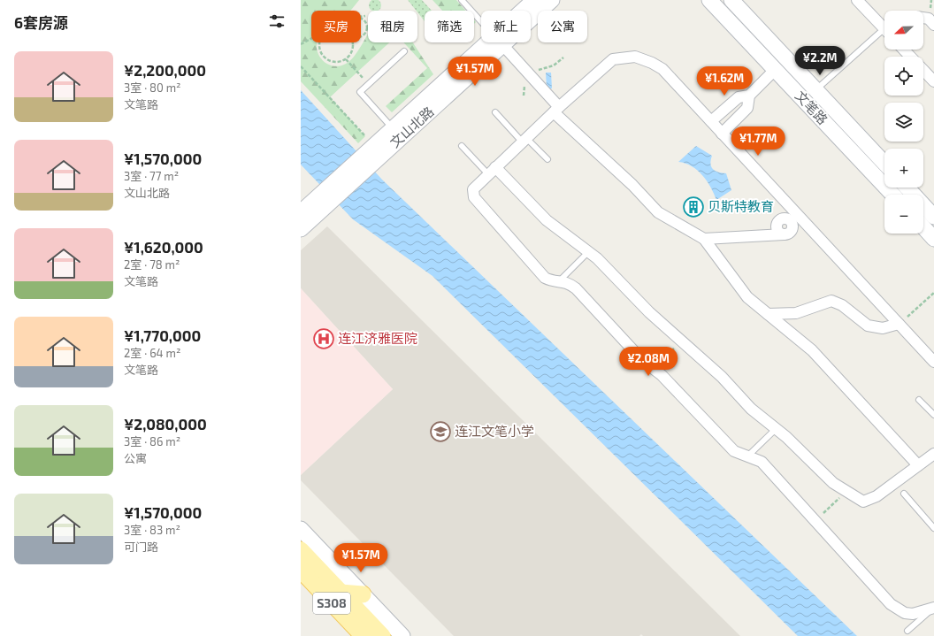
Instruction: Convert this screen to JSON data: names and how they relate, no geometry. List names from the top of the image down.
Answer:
{
  "streets": {
    "main road": ["文笔路", "文山北路", "S308"]
  },
  "places": {
    "building": ["贝斯特教育"],
    "hospital": ["连江济雅医院"],
    "school or university": ["连江文笔小学"]
  },
  "north": "left",
  "page": {
    "heading": "6套房源",
    "map_buttons": ["+", "−"],
    "chip": [
      "买房",
      "租房",
      "筛选",
      "新上",
      "公寓"
    ],
    "list": [
      {
        "name": "¥2,200,000",
        "note": "3室 · 80 m² · 文笔路"
      },
      {
        "name": "¥1,570,000",
        "note": "3室 · 77 m² · 文山北路"
      },
      {
        "name": "¥1,620,000",
        "note": "2室 · 78 m² · 文笔路"
      },
      {
        "name": "¥1,770,000",
        "note": "2室 · 64 m² · 文笔路"
      },
      {
        "name": "¥2,080,000",
        "note": "3室 · 86 m² · 公寓"
      },
      {
        "name": "¥1,570,000",
        "note": "3室 · 83 m² · 可门路"
      }
    ],
    "price": [
      "¥2.2M",
      "¥1.57M",
      "¥1.62M",
      "¥1.77M",
      "¥2.08M",
      "¥1.57M"
    ]
  }
}
